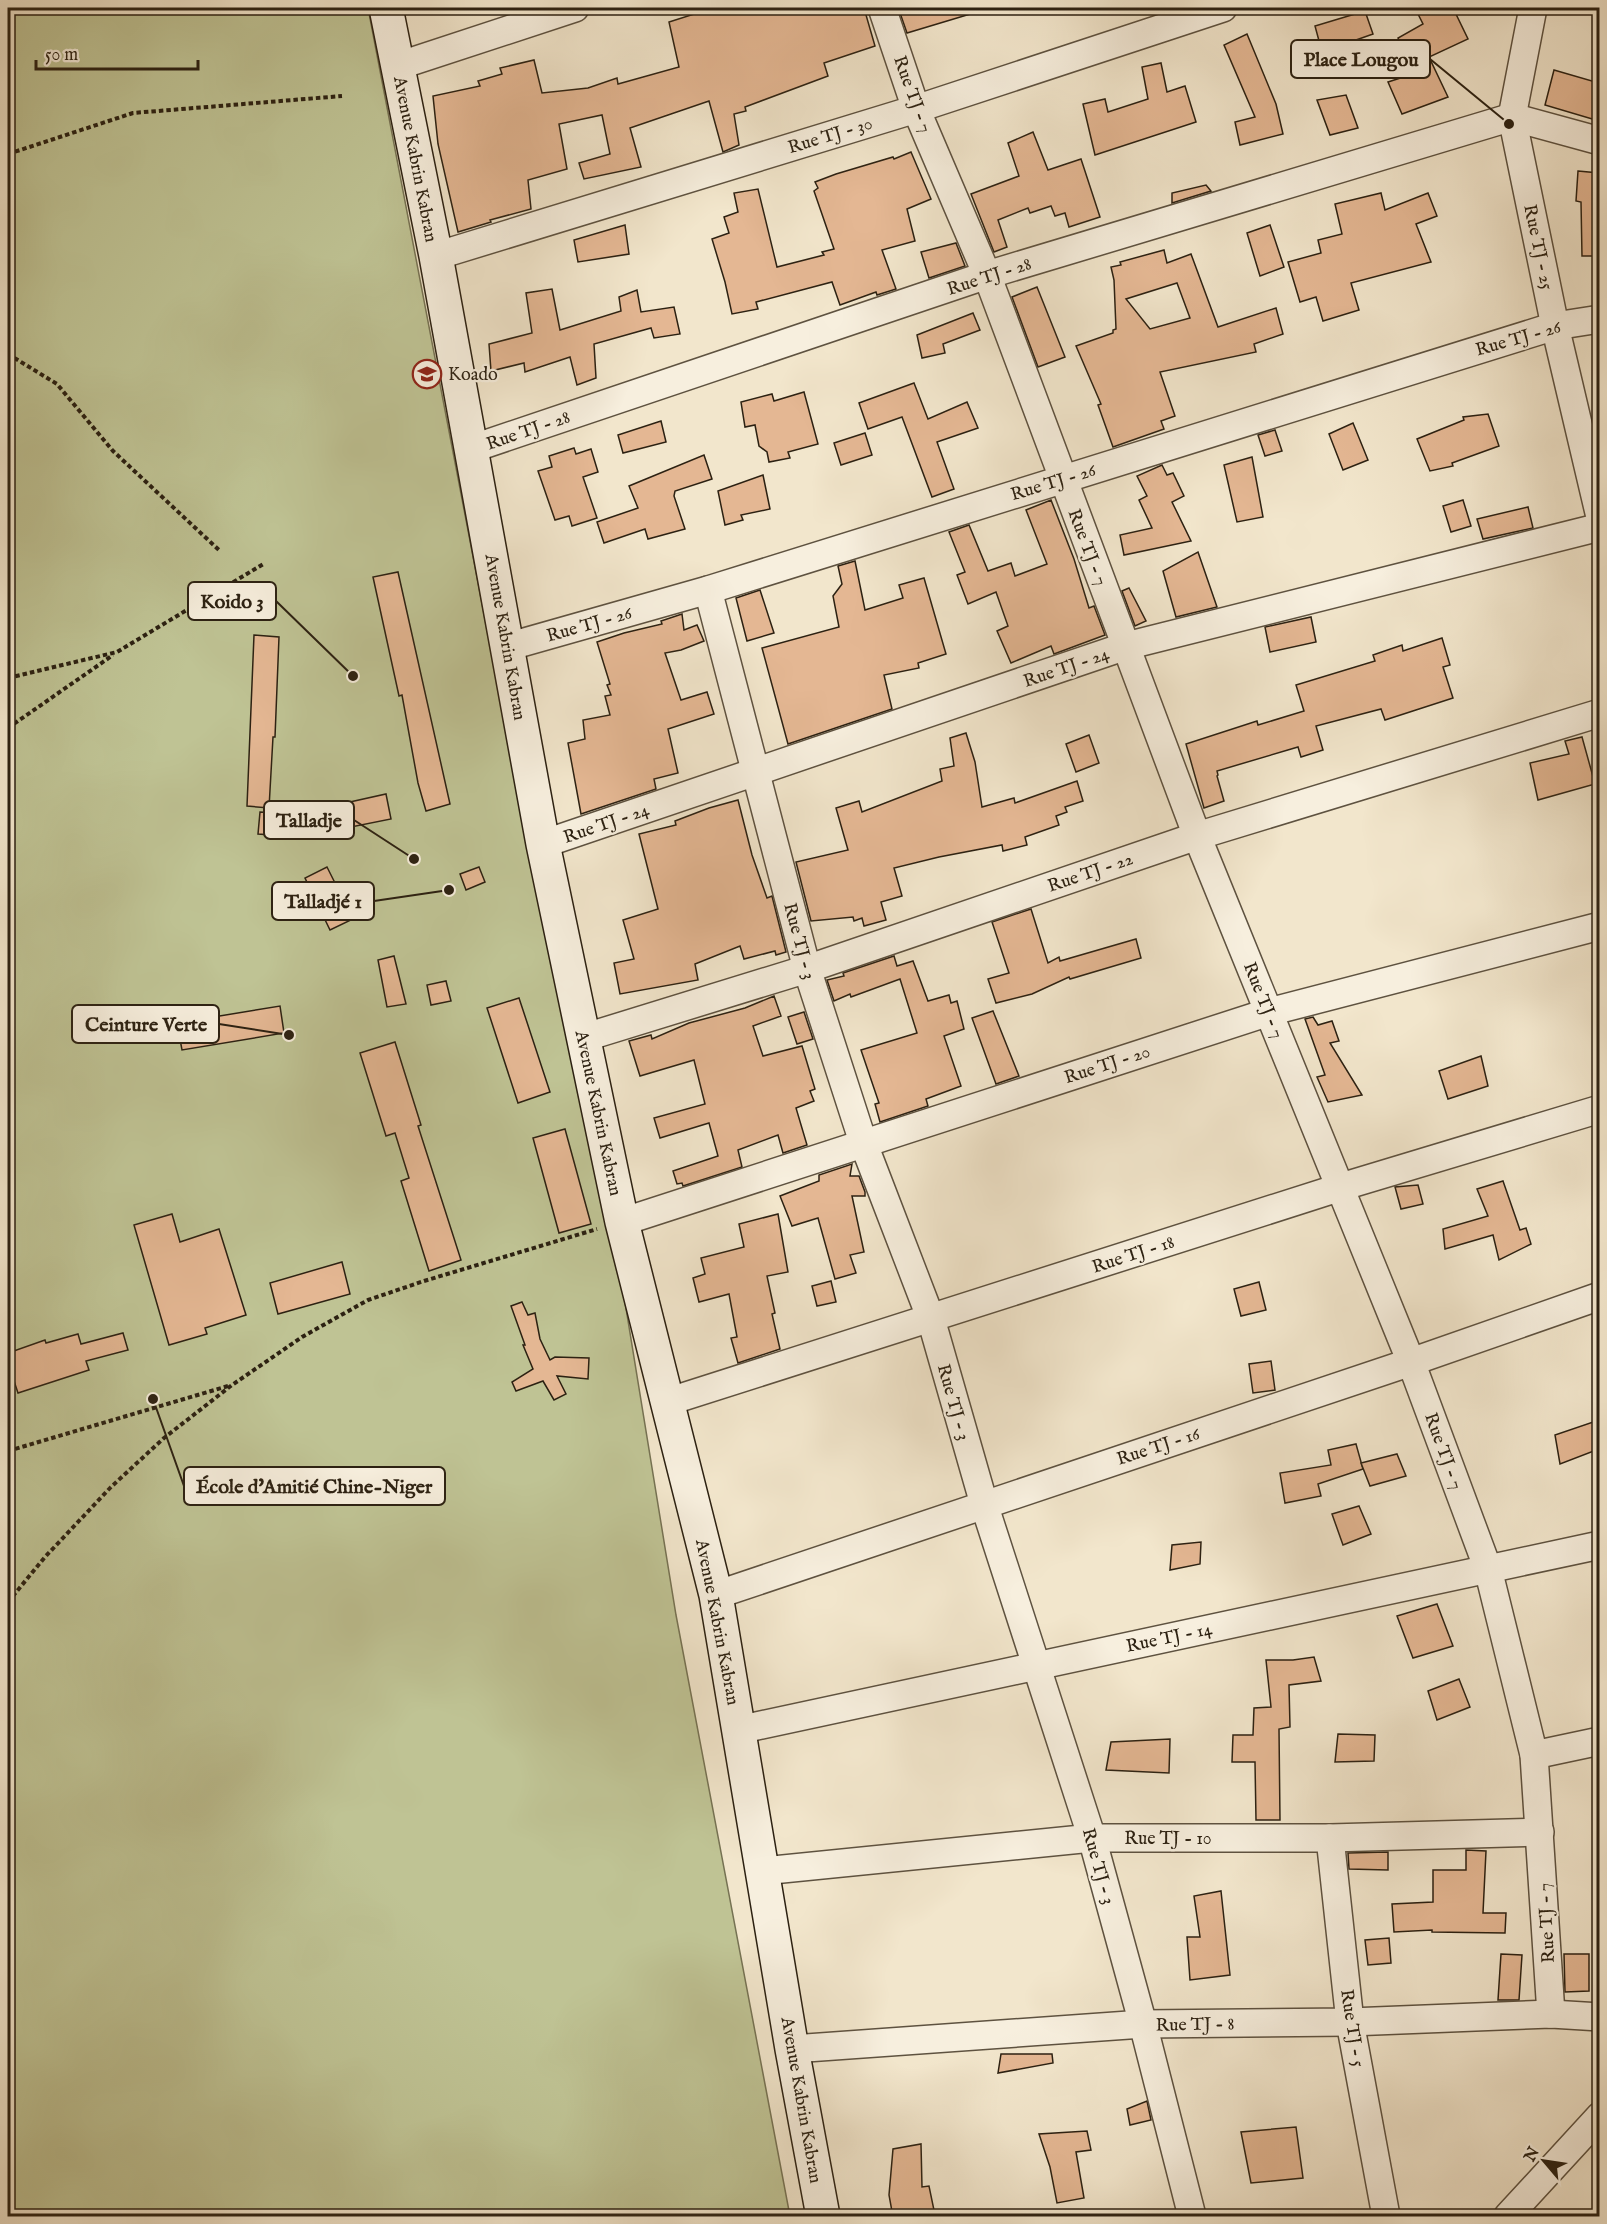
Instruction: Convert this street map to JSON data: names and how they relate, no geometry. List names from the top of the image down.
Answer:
{
  "streets": {
    "street": [
      "Rue TJ - 7",
      "Rue TJ - 30",
      "Avenue Kabrin Kabran",
      "Rue TJ - 25",
      "Rue TJ - 28",
      "Rue TJ - 26",
      "Rue TJ - 24",
      "Rue TJ - 22",
      "Rue TJ - 3",
      "Rue TJ - 20",
      "Rue TJ - 18",
      "Rue TJ - 16",
      "Rue TJ - 14",
      "Rue TJ - 10",
      "Rue TJ - 8",
      "Rue TJ - 5"
    ]
  },
  "crossings": [
    ["Rue TJ - 7", "Rue TJ - 30"],
    ["Rue TJ - 7", "Rue TJ - 28"],
    ["Rue TJ - 7", "Rue TJ - 26"],
    ["Rue TJ - 7", "Rue TJ - 24"],
    ["Rue TJ - 7", "Rue TJ - 22"],
    ["Rue TJ - 7", "Rue TJ - 20"],
    ["Rue TJ - 7", "Rue TJ - 18"],
    ["Rue TJ - 7", "Rue TJ - 16"],
    ["Rue TJ - 7", "Rue TJ - 14"],
    ["Rue TJ - 7", "Rue TJ - 10"],
    ["Rue TJ - 7", "Rue TJ - 8"],
    ["Rue TJ - 30", "Avenue Kabrin Kabran"],
    ["Avenue Kabrin Kabran", "Rue TJ - 28"],
    ["Avenue Kabrin Kabran", "Rue TJ - 26"],
    ["Avenue Kabrin Kabran", "Rue TJ - 24"],
    ["Avenue Kabrin Kabran", "Rue TJ - 22"],
    ["Avenue Kabrin Kabran", "Rue TJ - 20"],
    ["Avenue Kabrin Kabran", "Rue TJ - 18"],
    ["Avenue Kabrin Kabran", "Rue TJ - 16"],
    ["Avenue Kabrin Kabran", "Rue TJ - 14"],
    ["Avenue Kabrin Kabran", "Rue TJ - 10"],
    ["Avenue Kabrin Kabran", "Rue TJ - 8"],
    ["Rue TJ - 25", "Rue TJ - 28"],
    ["Rue TJ - 25", "Rue TJ - 26"],
    ["Rue TJ - 26", "Rue TJ - 3"],
    ["Rue TJ - 24", "Rue TJ - 3"],
    ["Rue TJ - 22", "Rue TJ - 3"],
    ["Rue TJ - 3", "Rue TJ - 20"],
    ["Rue TJ - 3", "Rue TJ - 18"],
    ["Rue TJ - 3", "Rue TJ - 16"],
    ["Rue TJ - 3", "Rue TJ - 14"],
    ["Rue TJ - 3", "Rue TJ - 10"],
    ["Rue TJ - 3", "Rue TJ - 8"],
    ["Rue TJ - 10", "Rue TJ - 5"],
    ["Rue TJ - 8", "Rue TJ - 5"]
  ],
  "places": {
    "other": [
      "Place Lougou",
      "Koido 3",
      "Talladje",
      "Talladjé 1",
      "Ceinture Verte",
      "École d'Amitié Chine-Niger"
    ],
    "school or university": ["Koado"]
  },
  "scale_bar": "50 m",
  "north": "top left"
}
